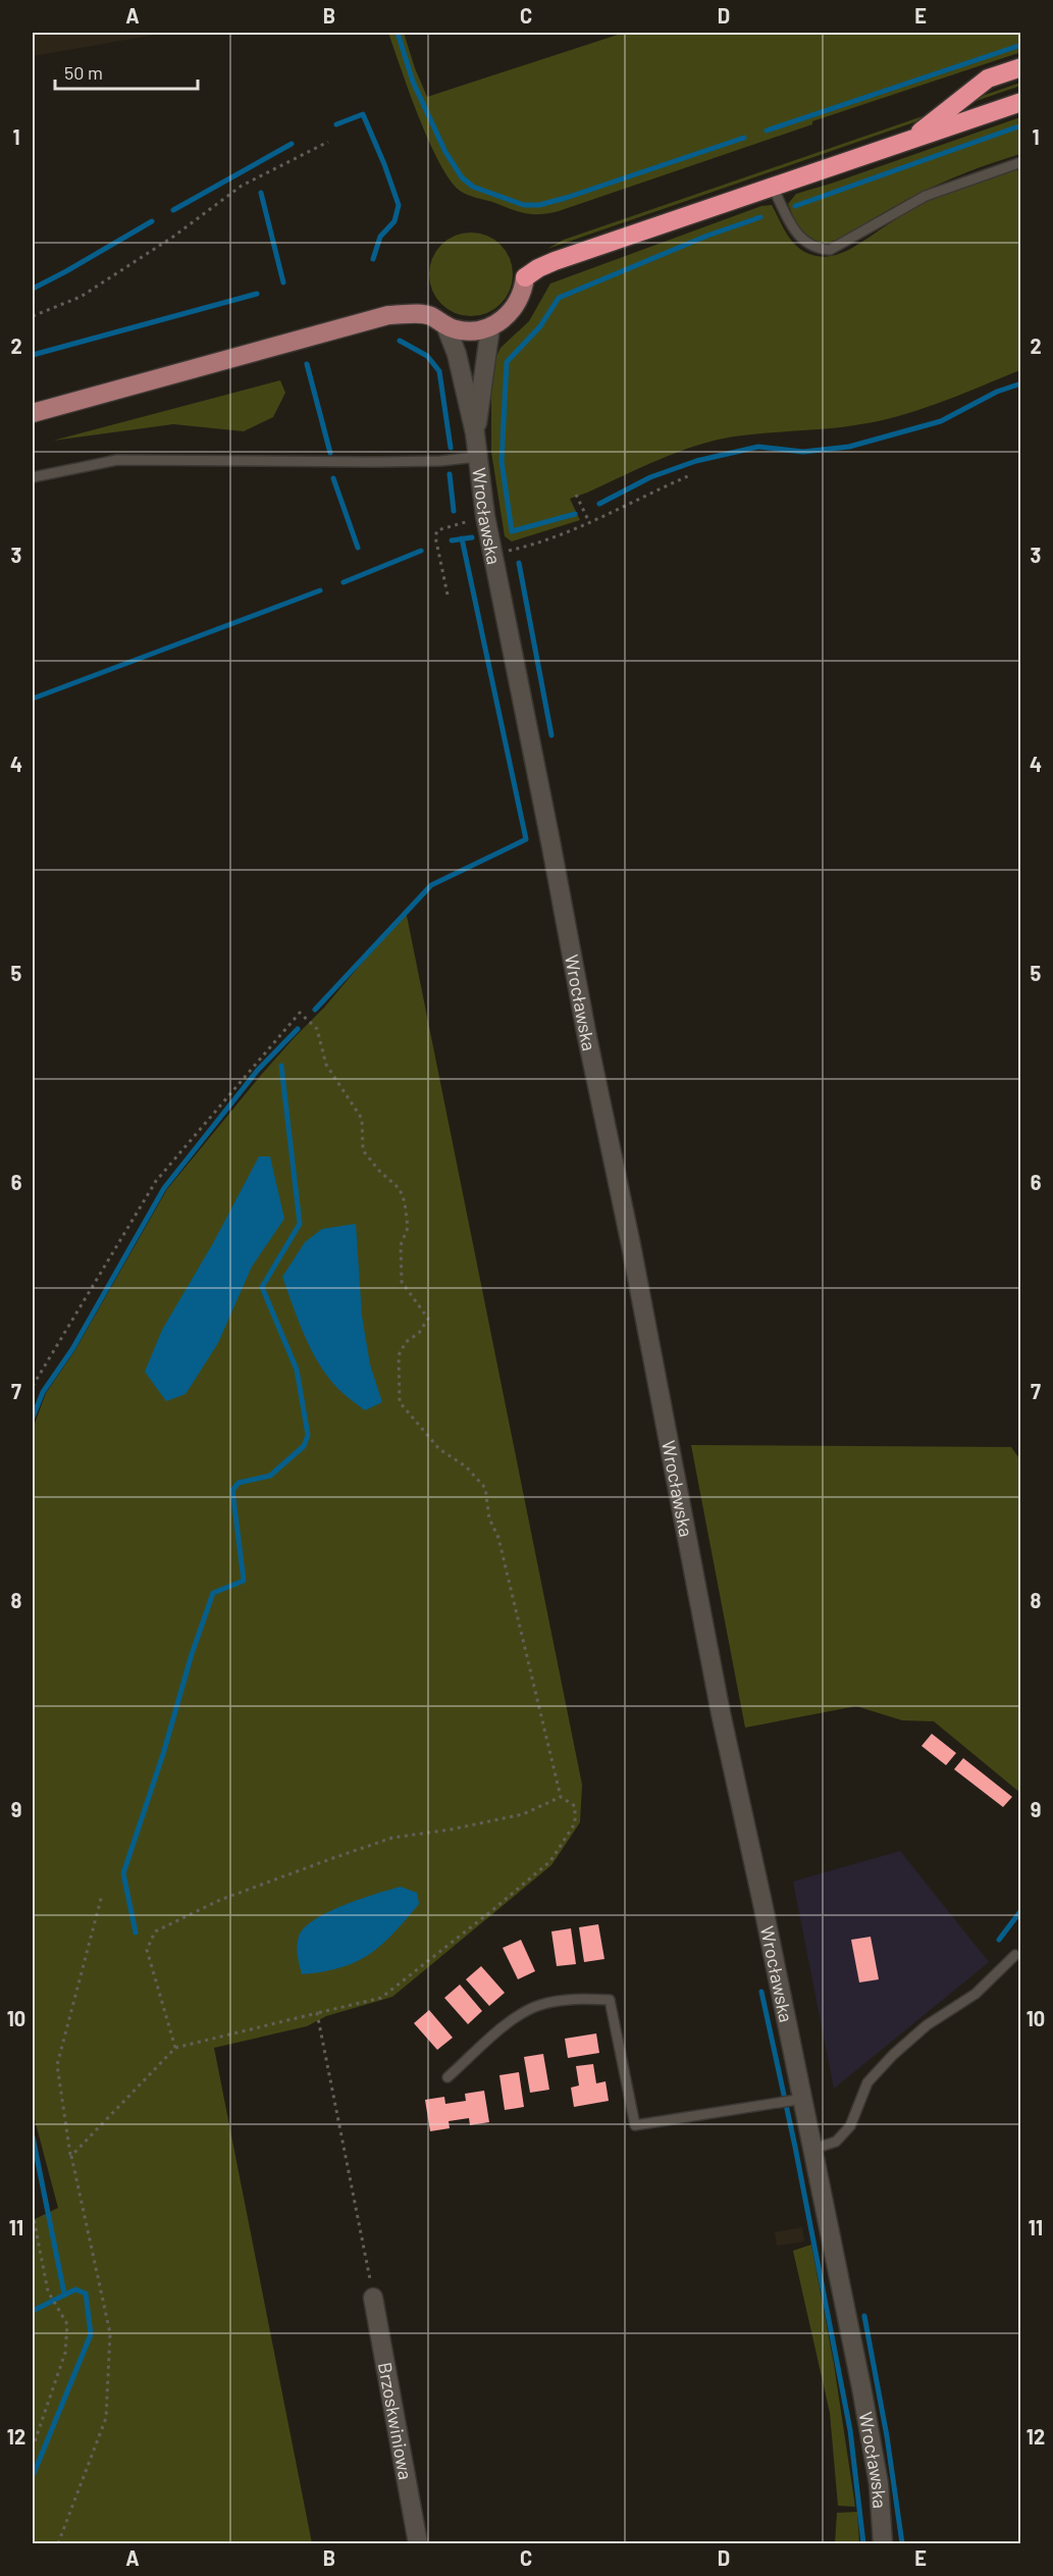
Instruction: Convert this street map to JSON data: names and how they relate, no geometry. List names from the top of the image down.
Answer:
{
  "streets": {
    "street": ["Wrocławska", "Brzoskwiniowa"]
  },
  "scale_bar": "50 m",
  "grid": {
    "columns": [
      "A",
      "B",
      "C",
      "D",
      "E"
    ],
    "rows": [
      "1",
      "2",
      "3",
      "4",
      "5",
      "6",
      "7",
      "8",
      "9",
      "10",
      "11",
      "12"
    ]
  }
}
